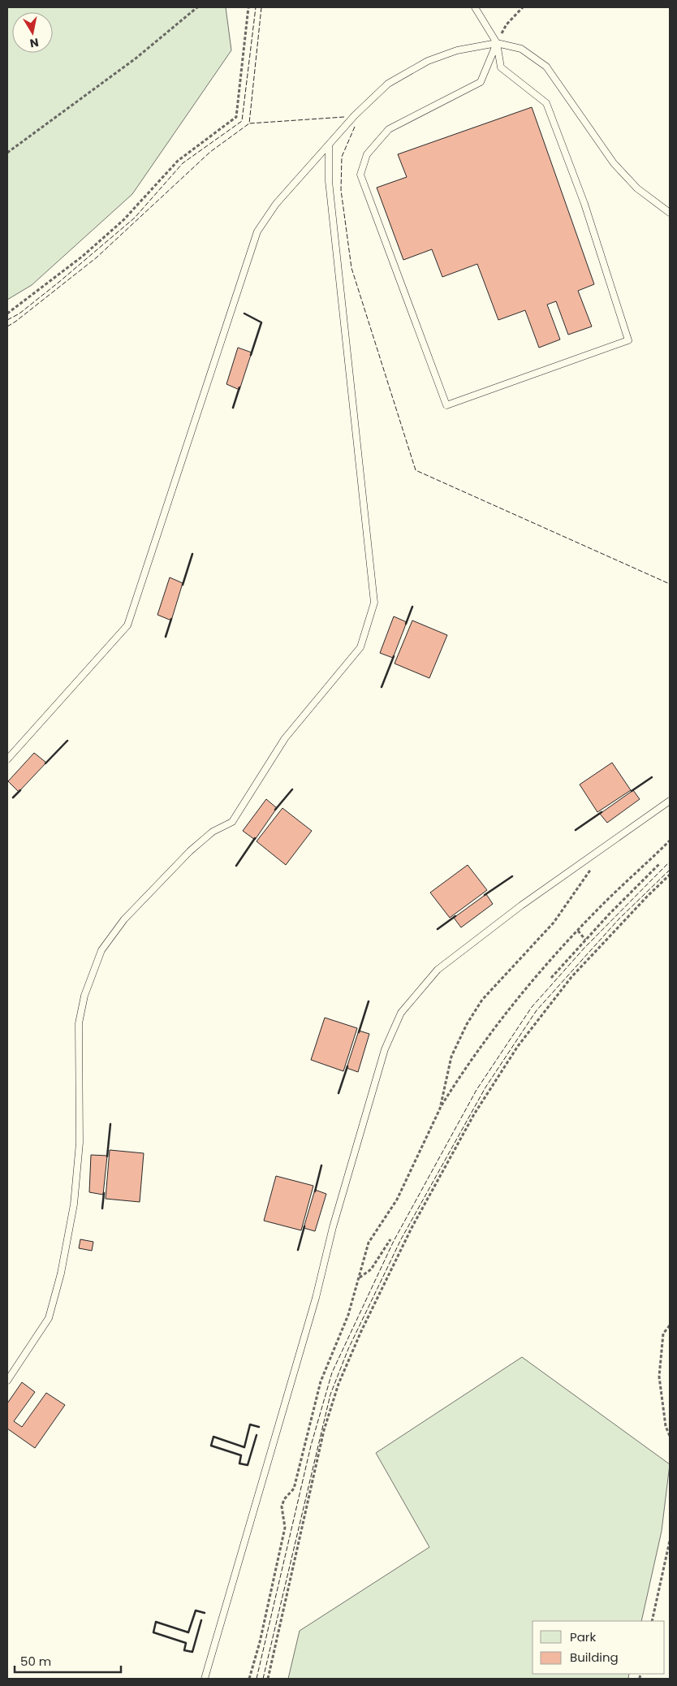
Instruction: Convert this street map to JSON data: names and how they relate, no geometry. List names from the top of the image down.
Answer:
{
  "legend": ["Park", "Building"],
  "scale_bar": "50 m",
  "north": "bottom"
}
